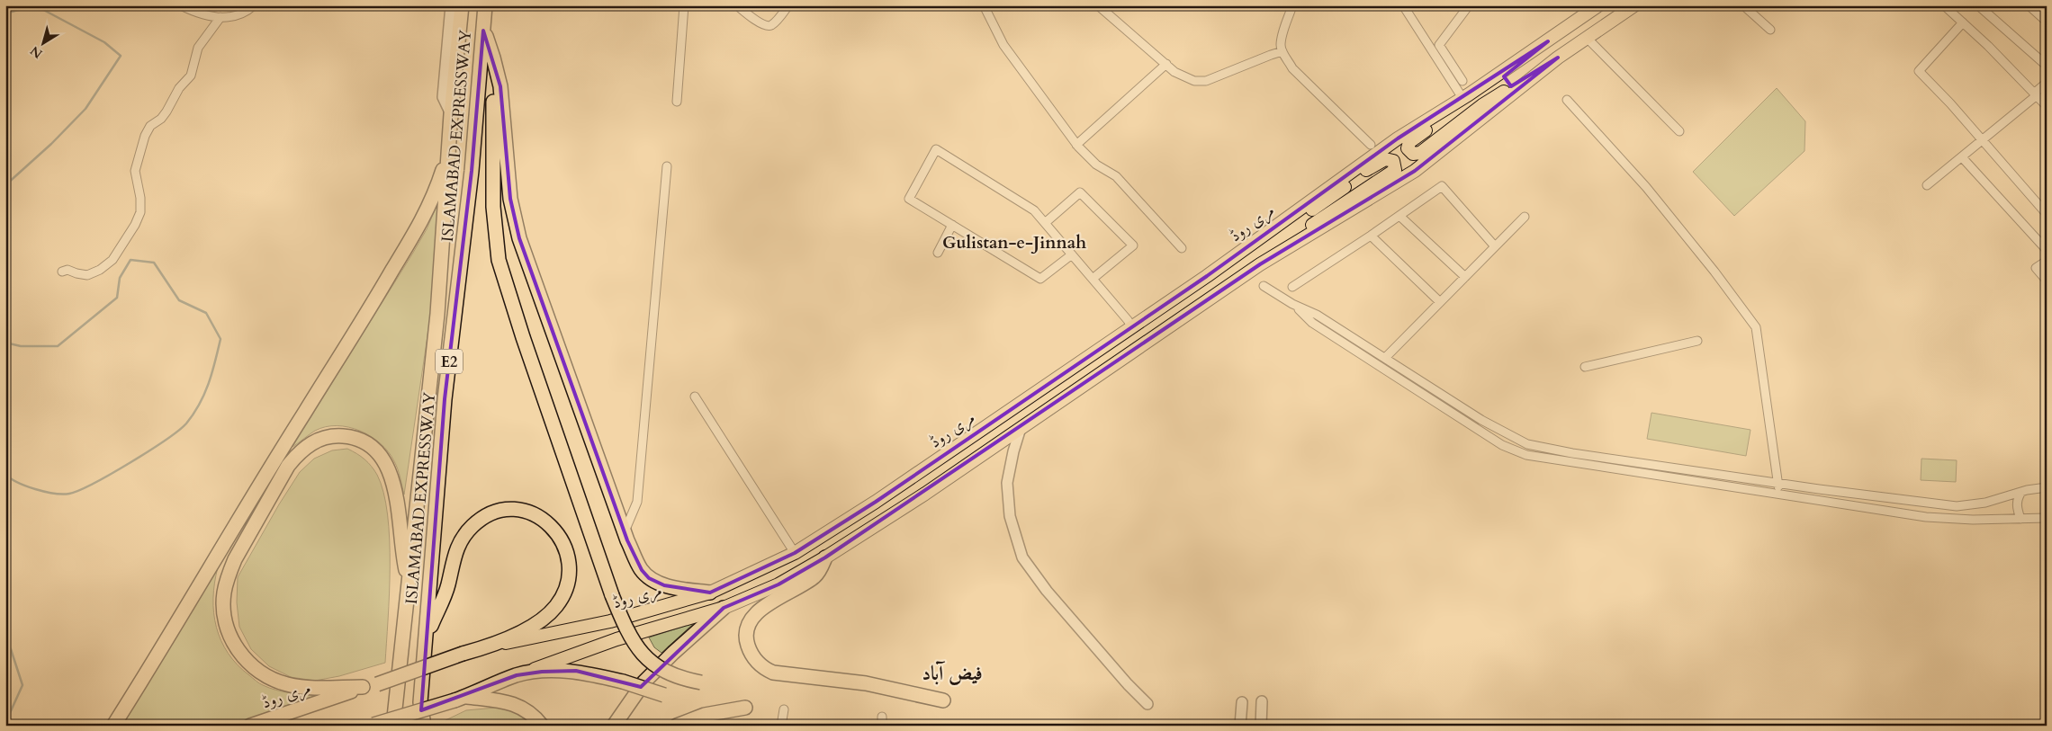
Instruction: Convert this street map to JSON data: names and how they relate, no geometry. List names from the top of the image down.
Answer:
{
  "streets": {
    "highway": ["ISLAMABAD EXPRESSWAY", "مری روڈ", "E2"]
  },
  "districts": ["Gulistan-e-Jinnah", "فیض آباد"],
  "north": "bottom left"
}
